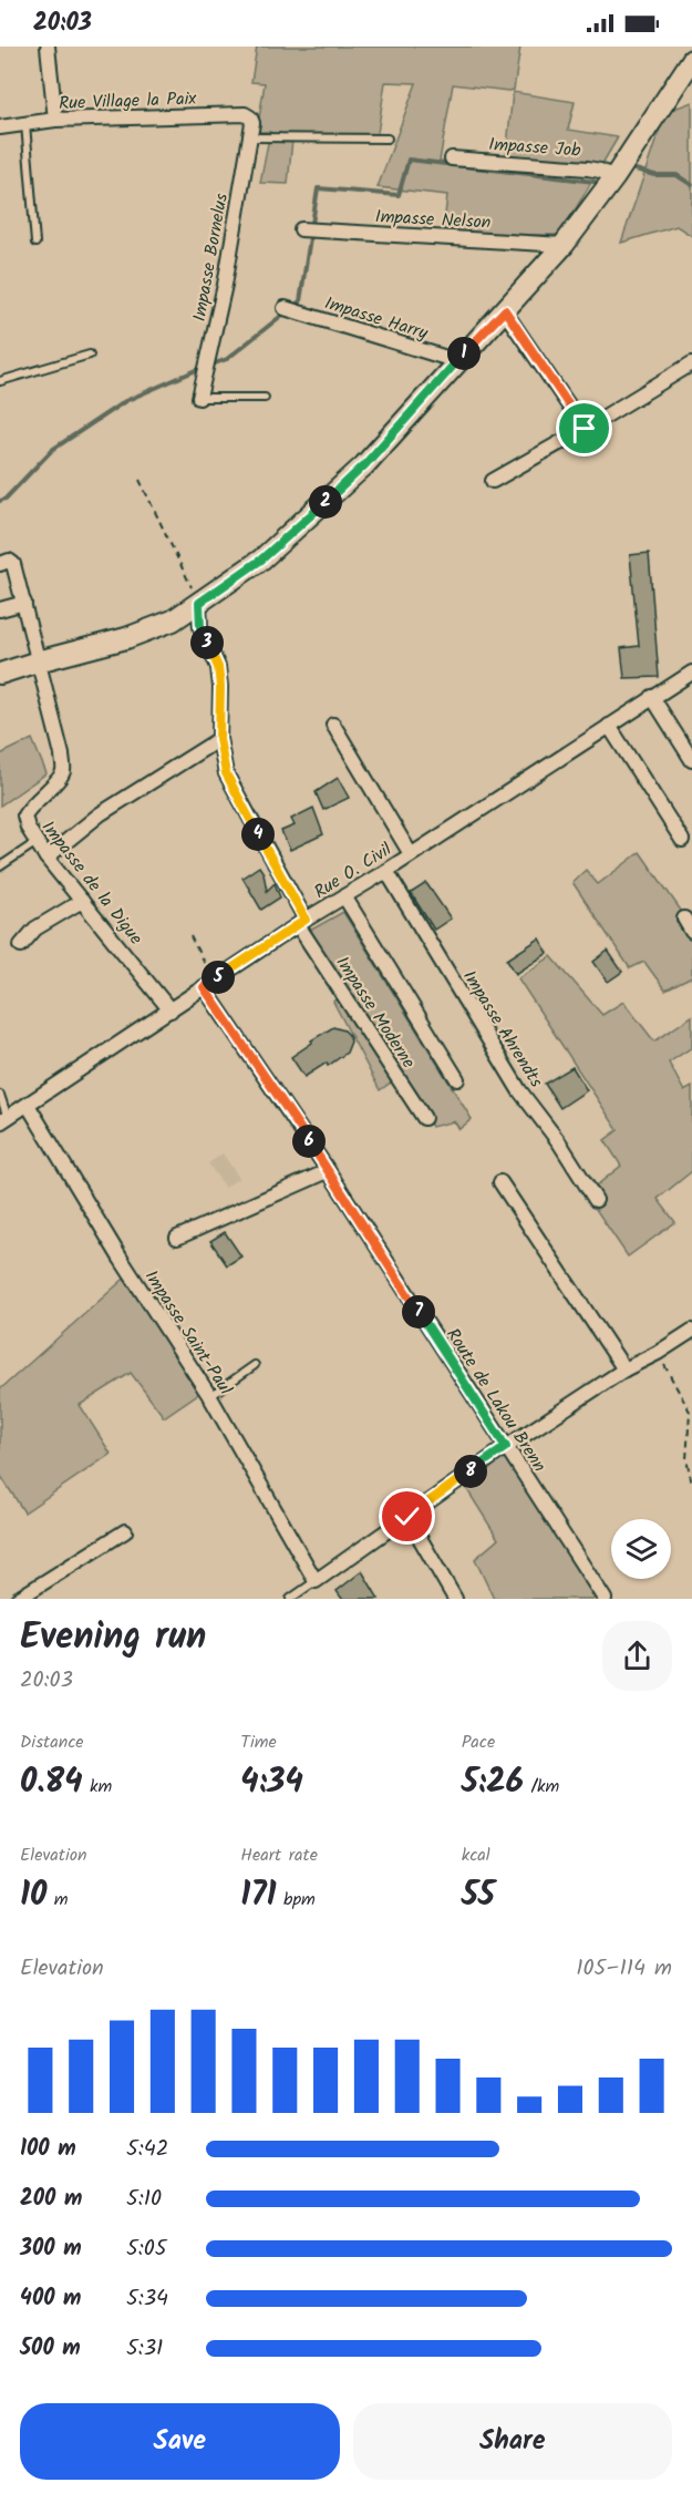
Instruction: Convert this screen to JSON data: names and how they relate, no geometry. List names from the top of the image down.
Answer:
{
  "streets": {
    "street": [
      "Rue Village la Paix",
      "Impasse Job",
      "Impasse Nelson",
      "Impasse Bornelus",
      "Impasse Harry",
      "Rue O. Civil",
      "Impasse de la Digue",
      "Impasse Moderne",
      "Impasse Ahrendts",
      "Impasse Saint-Paul",
      "Route de Lakou Brenn"
    ]
  },
  "crossings": [
    ["Rue Village la Paix", "Impasse Bornelus"],
    ["Rue O. Civil", "Impasse de la Digue"],
    ["Rue O. Civil", "Impasse Moderne"],
    ["Rue O. Civil", "Impasse Ahrendts"],
    ["Rue O. Civil", "Impasse Saint-Paul"],
    ["Rue O. Civil", "Route de Lakou Brenn"]
  ],
  "page": {
    "status": "20:03",
    "pins": [
      "1",
      "2",
      "3",
      "4",
      "5",
      "6",
      "7",
      "8"
    ],
    "heading": ["Evening run", "20:03"],
    "stats": [
      ["Distance", "0.84 km"],
      ["Time", "4:34"],
      ["Pace", "5:26 /km"],
      ["Elevation", "10 m"],
      ["Heart rate", "171 bpm"],
      ["kcal", "55"]
    ],
    "chart": ["Elevation", "105–114 m"],
    "list": [
      {
        "name": "100 m",
        "note": "5:42"
      },
      {
        "name": "200 m",
        "note": "5:10"
      },
      {
        "name": "300 m",
        "note": "5:05"
      },
      {
        "name": "400 m",
        "note": "5:34"
      },
      {
        "name": "500 m",
        "note": "5:31"
      }
    ],
    "buttons": ["Save", "Share"]
  }
}
